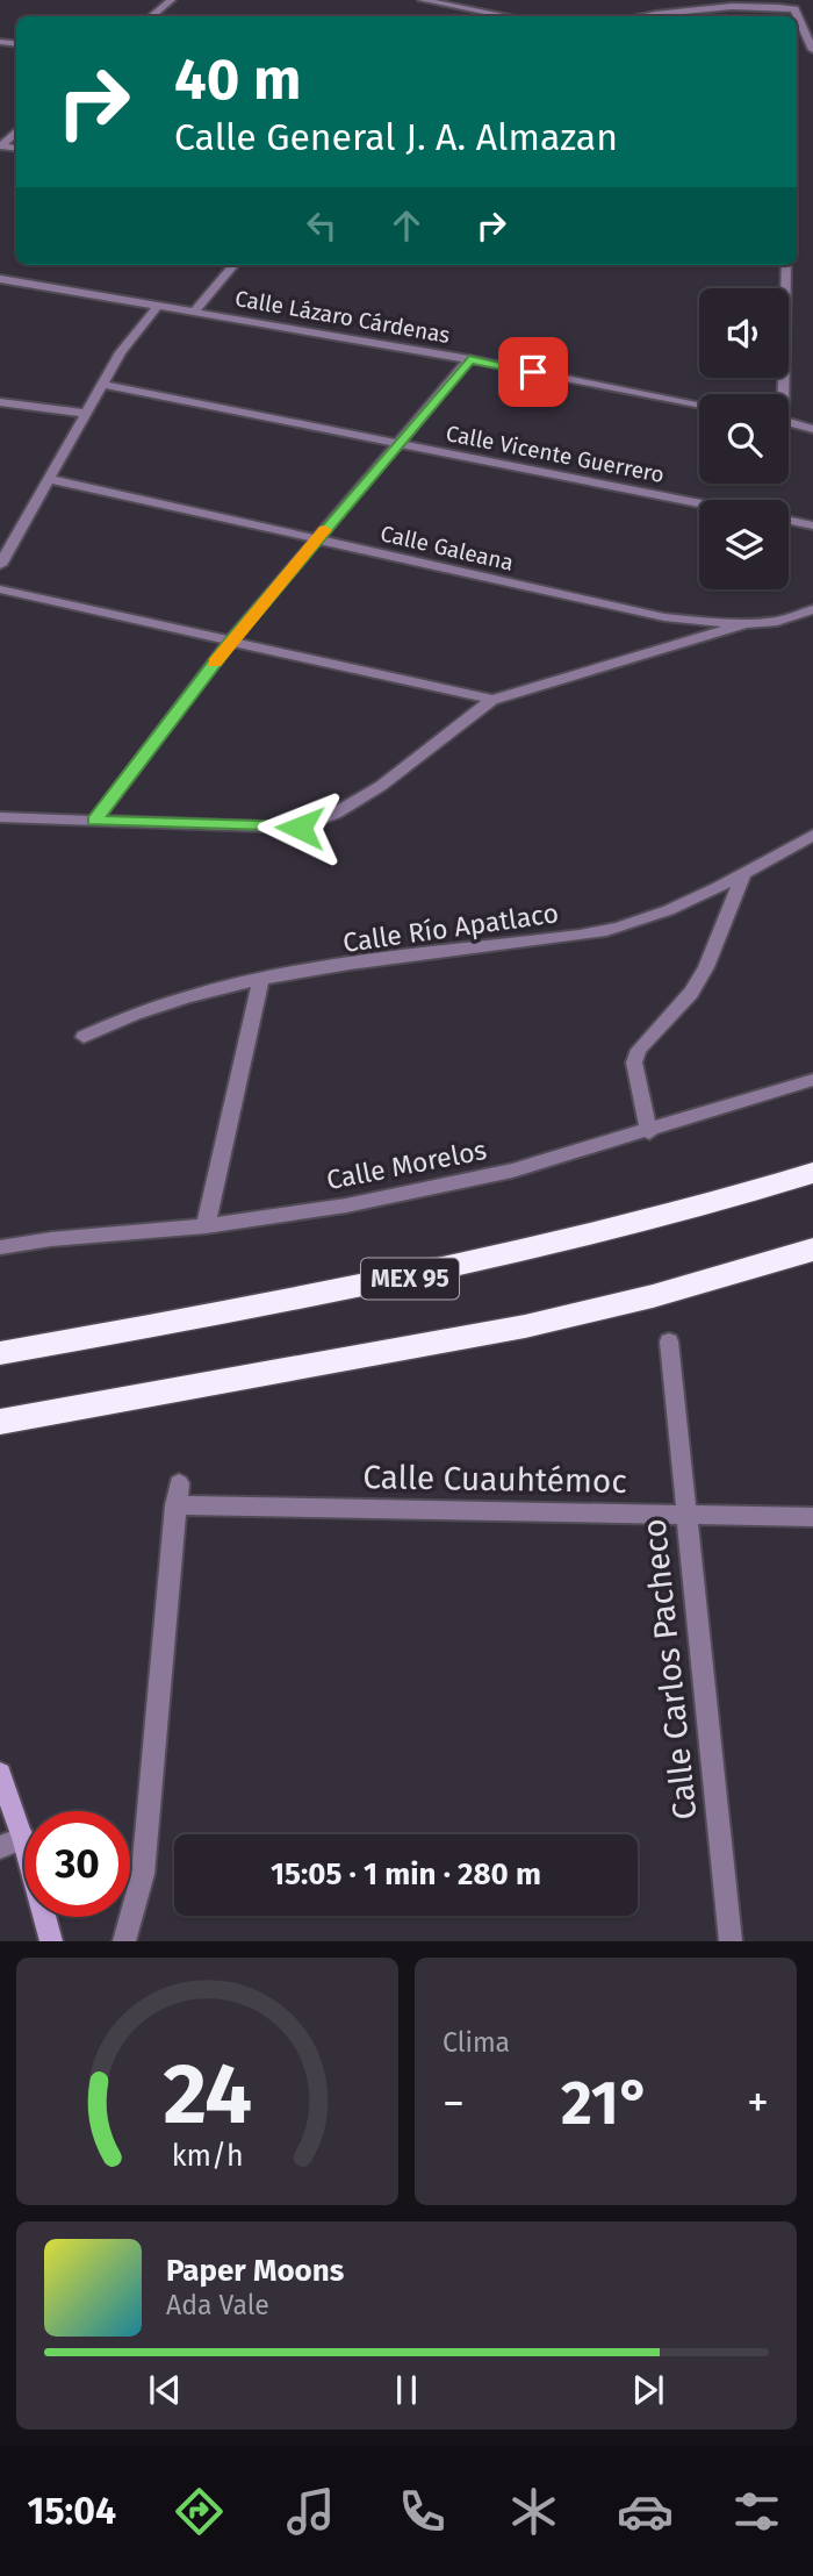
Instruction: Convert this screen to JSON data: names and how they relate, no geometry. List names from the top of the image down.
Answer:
{
  "streets": {
    "highway": ["MEX 95"],
    "street": [
      "Calle Lázaro Cárdenas",
      "Calle Vicente Guerrero",
      "Calle Galeana",
      "Calle Río Apatlaco",
      "Calle Morelos",
      "Calle Cuauhtémoc",
      "Calle Carlos Pacheco"
    ]
  },
  "crossings": [
    ["Calle Cuauhtémoc", "Calle Carlos Pacheco"]
  ],
  "page": {
    "turn": ["40 m", "Calle General J. A. Almazan"],
    "limit": "30",
    "trip": "15:05 · 1 min · 280 m",
    "tile": "Clima",
    "heat": ["−", "21°", "+"],
    "song": ["Paper Moons", "Ada Vale"],
    "tabs": "15:04",
    "gauge": ["24", "km/h"]
  }
}
